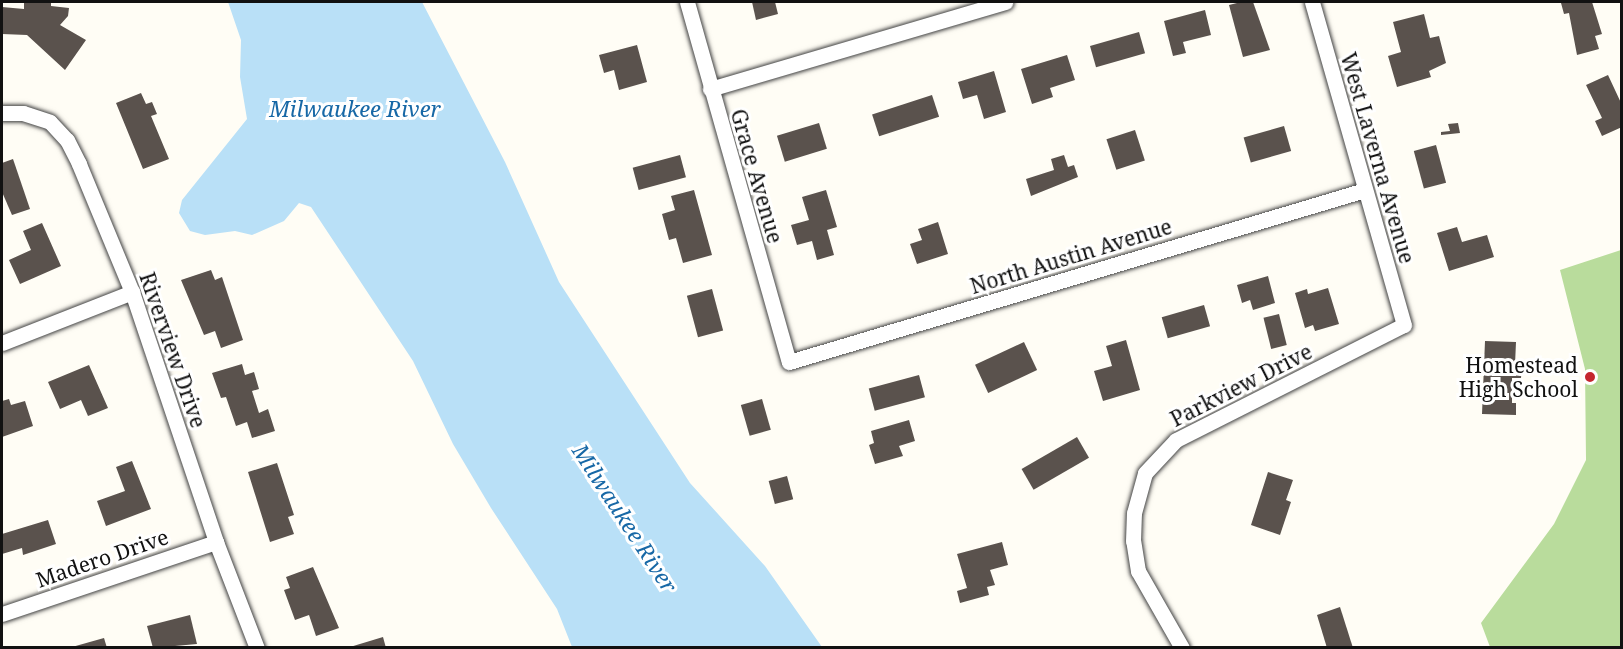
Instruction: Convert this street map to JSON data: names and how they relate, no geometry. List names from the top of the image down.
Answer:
{
  "streets": {
    "street": [
      "West Laverna Avenue",
      "Grace Avenue",
      "North Austin Avenue",
      "Riverview Drive",
      "Parkview Drive",
      "Madero Drive"
    ]
  },
  "crossings": [
    ["West Laverna Avenue", "North Austin Avenue"],
    ["West Laverna Avenue", "Parkview Drive"],
    ["Grace Avenue", "North Austin Avenue"],
    ["Riverview Drive", "Madero Drive"]
  ],
  "water": ["Milwaukee River"],
  "places": ["Homestead High School"]
}
